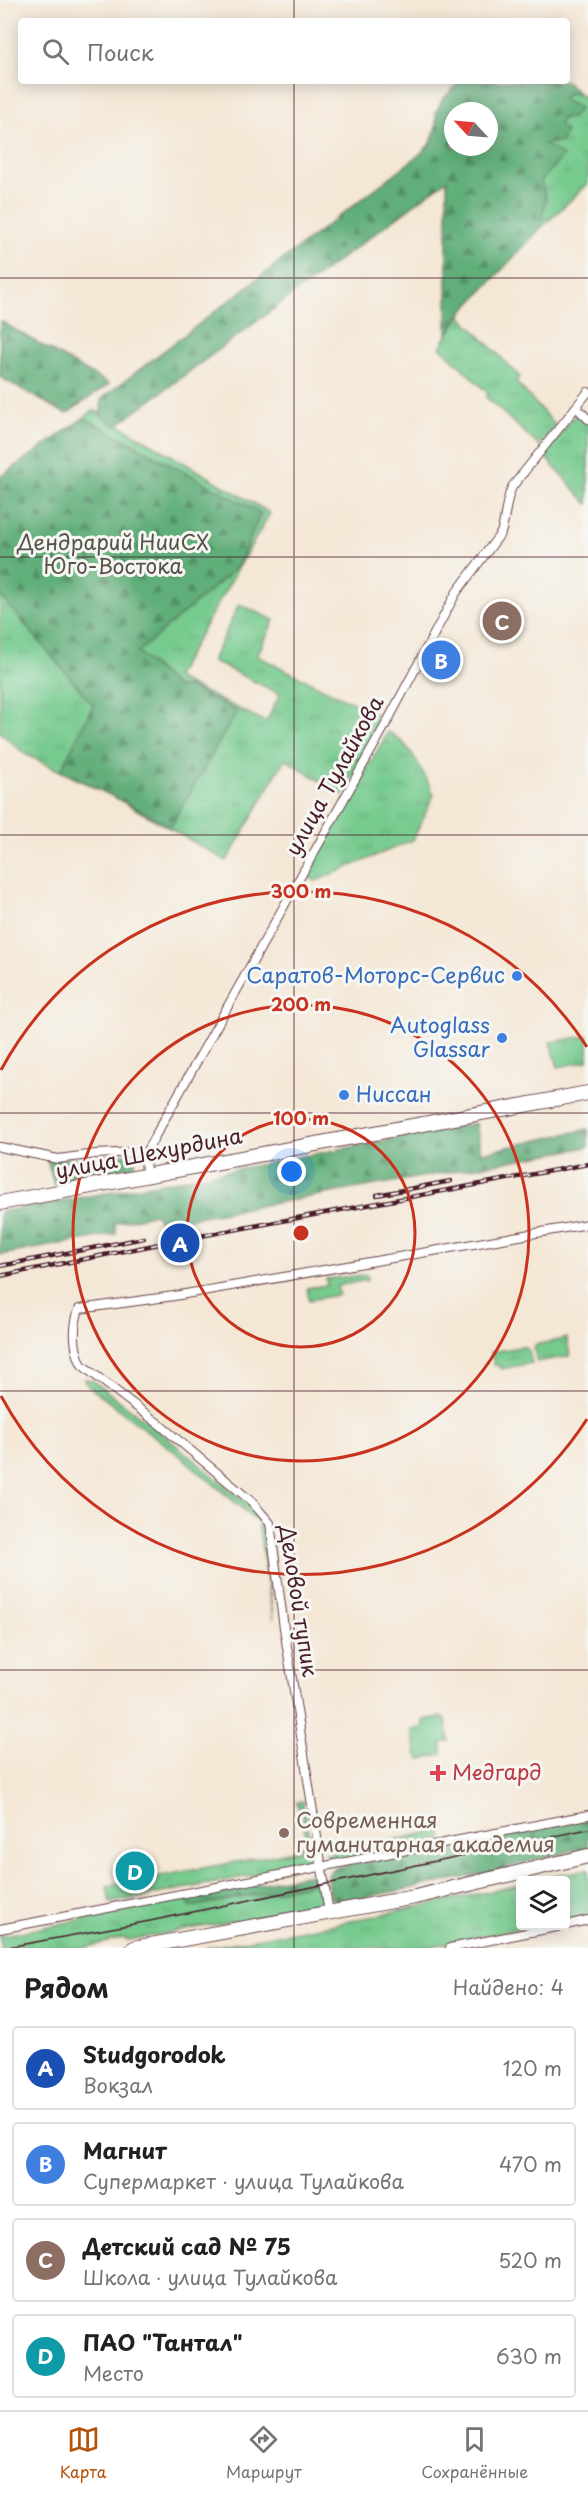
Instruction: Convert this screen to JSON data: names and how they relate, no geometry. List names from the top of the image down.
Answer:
{
  "streets": {
    "main road": ["улица Шехурдина"],
    "street": ["улица Тулайкова", "Деловой тупик"]
  },
  "parks": ["Дендрарий НииСХ Юго-Востока"],
  "places": {
    "other": [
      "Саратов-Моторс-Сервис",
      "Autoglass Glassar",
      "Ниссан",
      "Современная гуманитарная академия"
    ],
    "health": ["Медгард"]
  },
  "north": "top left",
  "page": {
    "search": "Поиск",
    "pins": [
      "C",
      "B",
      "A",
      "D"
    ],
    "heading": ["Рядом", "Найдено: 4"],
    "list": [
      {
        "mark": "A",
        "name": "Studgorodok",
        "note": "Вокзал",
        "value": "120 m"
      },
      {
        "mark": "B",
        "name": "Магнит",
        "note": "Супермаркет · улица Тулайкова",
        "value": "470 m"
      },
      {
        "mark": "C",
        "name": "Детский сад № 75",
        "note": "Школа · улица Тулайкова",
        "value": "520 m"
      },
      {
        "mark": "D",
        "name": "ПАО \"Тантал\"",
        "note": "Место",
        "value": "630 m"
      }
    ],
    "nav": ["Карта", "Маршрут", "Сохранённые"]
  },
  "rings": ["300 m", "200 m", "100 m"]
}
